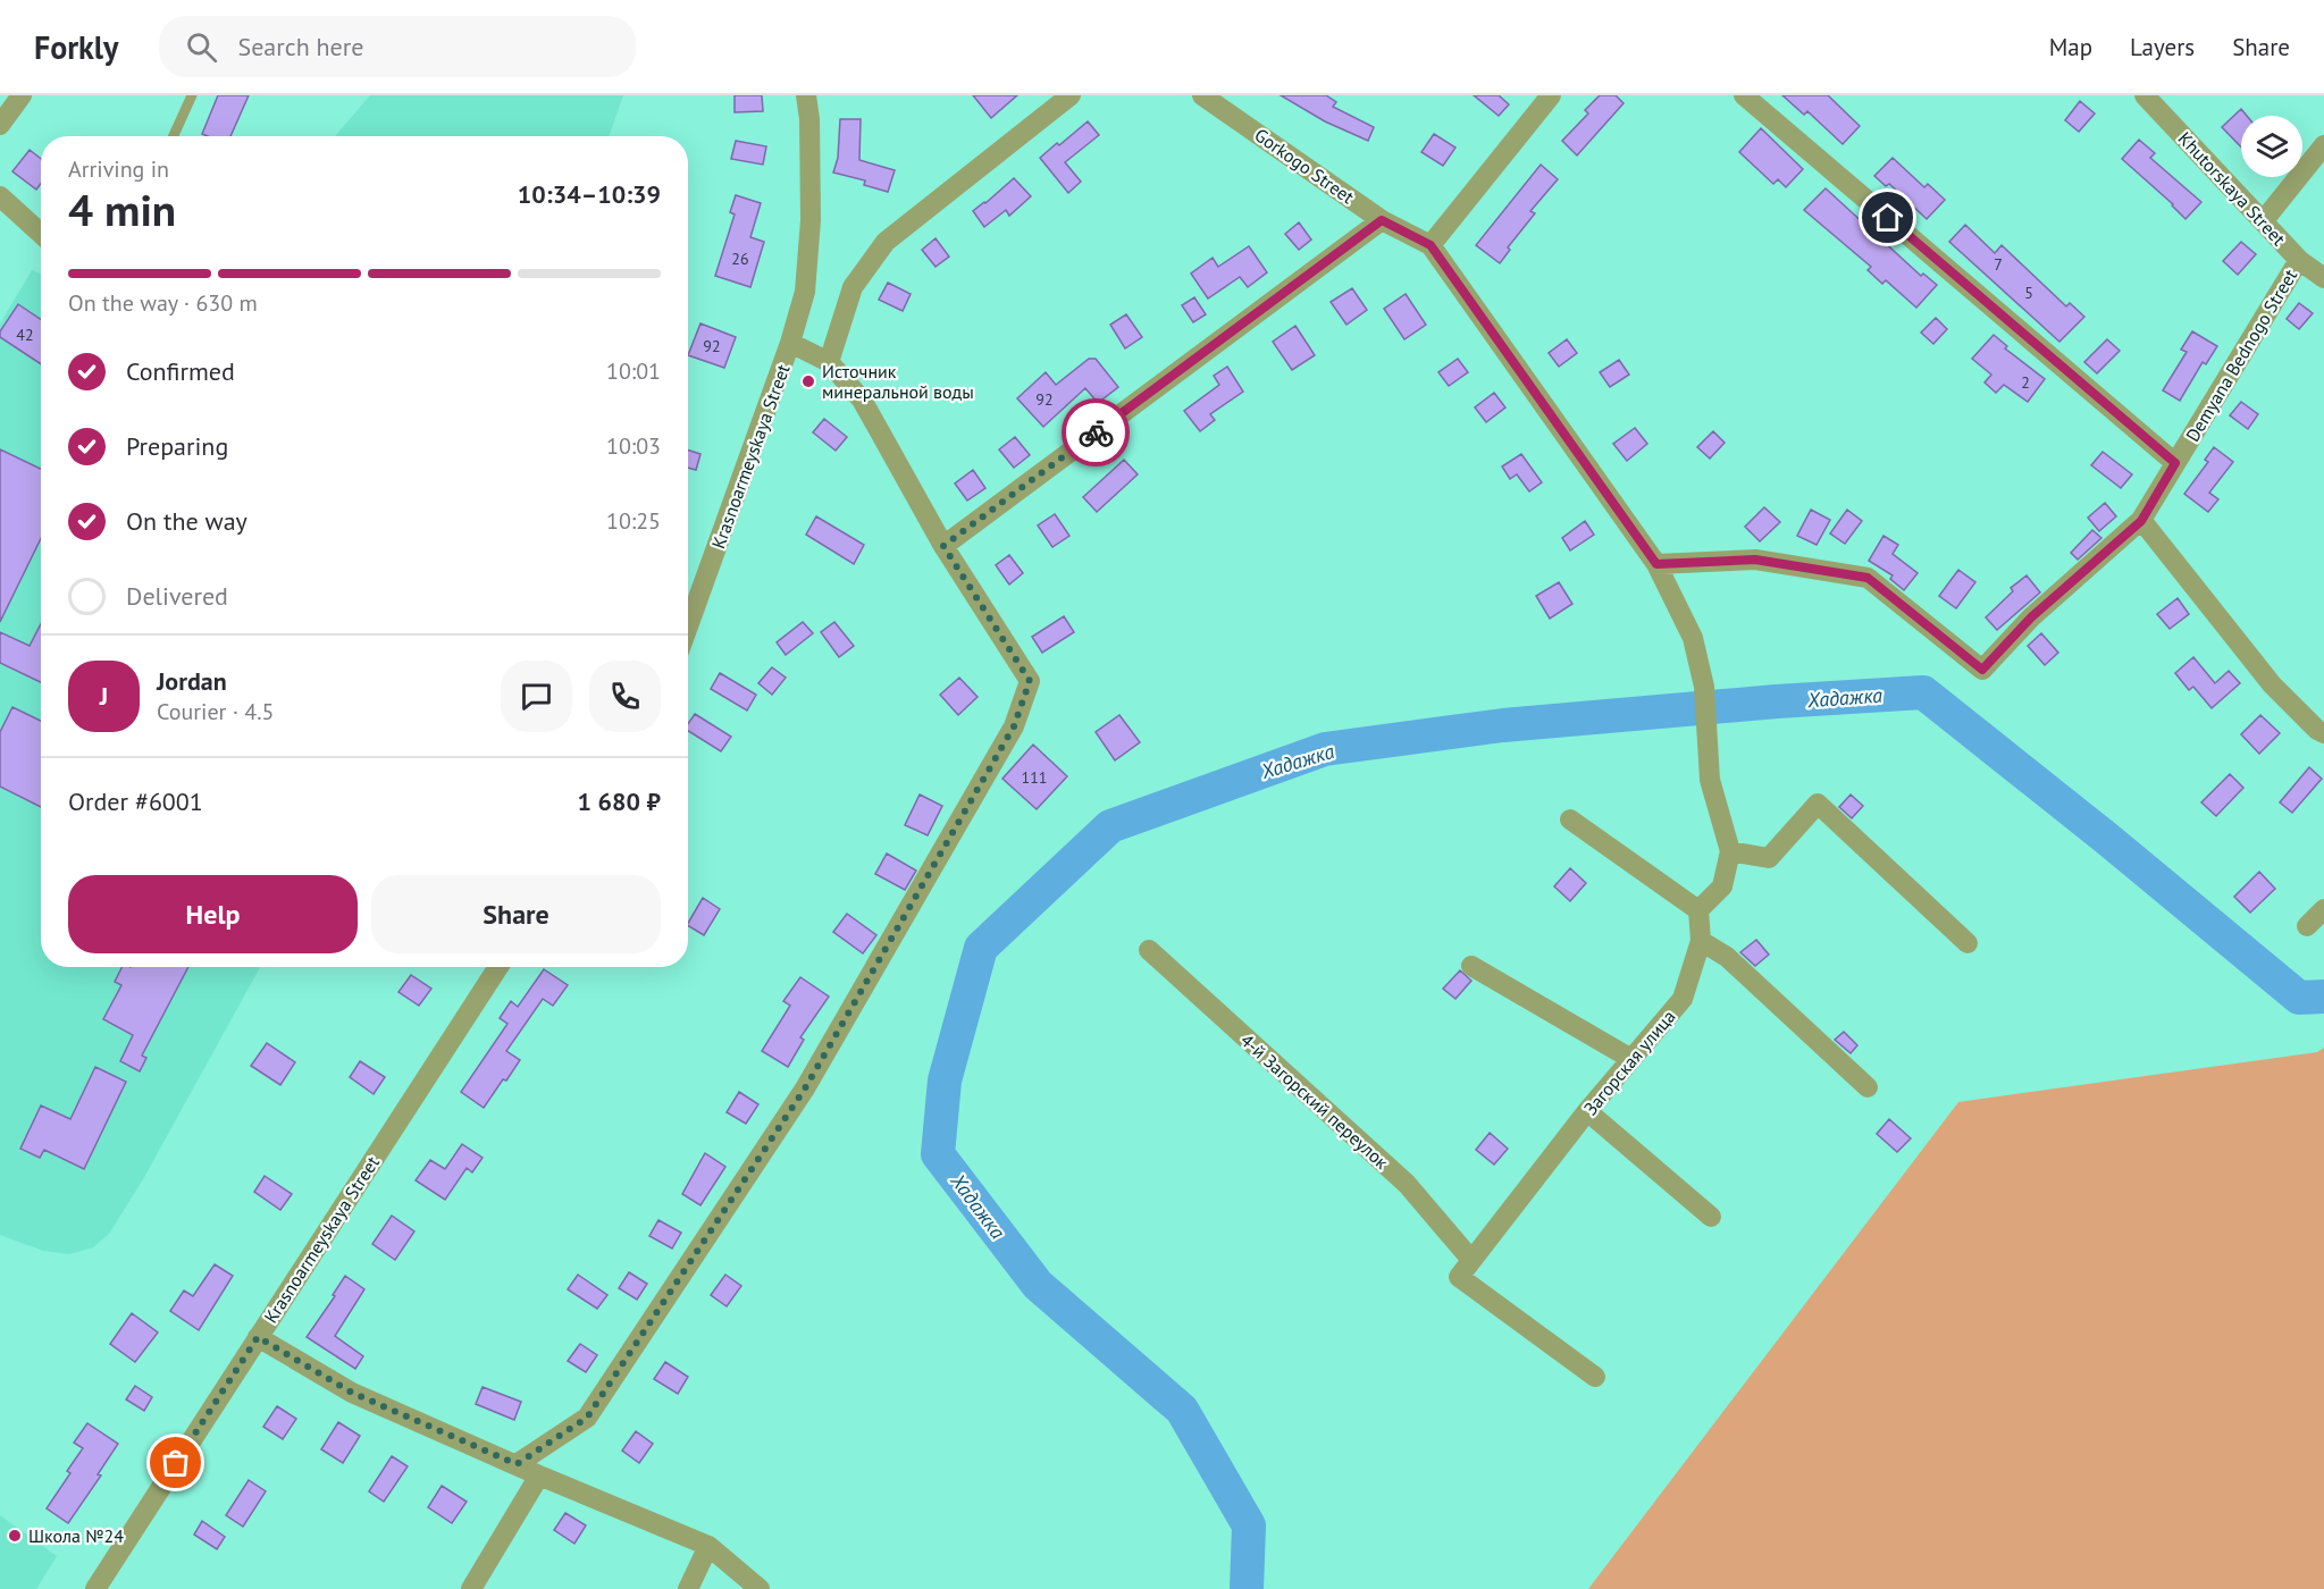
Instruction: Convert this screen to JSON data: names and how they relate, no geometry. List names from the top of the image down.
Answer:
{
  "streets": {
    "street": [
      "Gorkogo Street",
      "Khutorskaya Street",
      "Demyana Bednogo Street",
      "Krasnoarmeyskaya Street",
      "Загорская улица",
      "4-й Загорский переулок"
    ]
  },
  "crossings": [
    ["Gorkogo Street", "Demyana Bednogo Street"],
    ["Khutorskaya Street", "Demyana Bednogo Street"],
    ["Загорская улица", "4-й Загорский переулок"]
  ],
  "water": ["Хадажка"],
  "places": ["Источник минеральной воды", "Школа №24"],
  "house_numbers": [
    "26",
    "7",
    "5",
    "42",
    "92",
    "2",
    "92",
    "111"
  ],
  "page": {
    "header": "Forkly",
    "search": "Search here",
    "nav": ["Map", "Layers", "Share"],
    "heading": ["4 min", "Arriving in", "10:34–10:39"],
    "panel": [
      "Jordan",
      "Courier · 4.5",
      "Order #6001",
      "1 680 ₽"
    ],
    "bar": "On the way · 630 m",
    "list": [
      ["Confirmed", "10:01"],
      ["Preparing", "10:03"],
      ["On the way", "10:25"],
      "Delivered"
    ],
    "round": "J",
    "buttons": ["Help", "Share"]
  }
}
